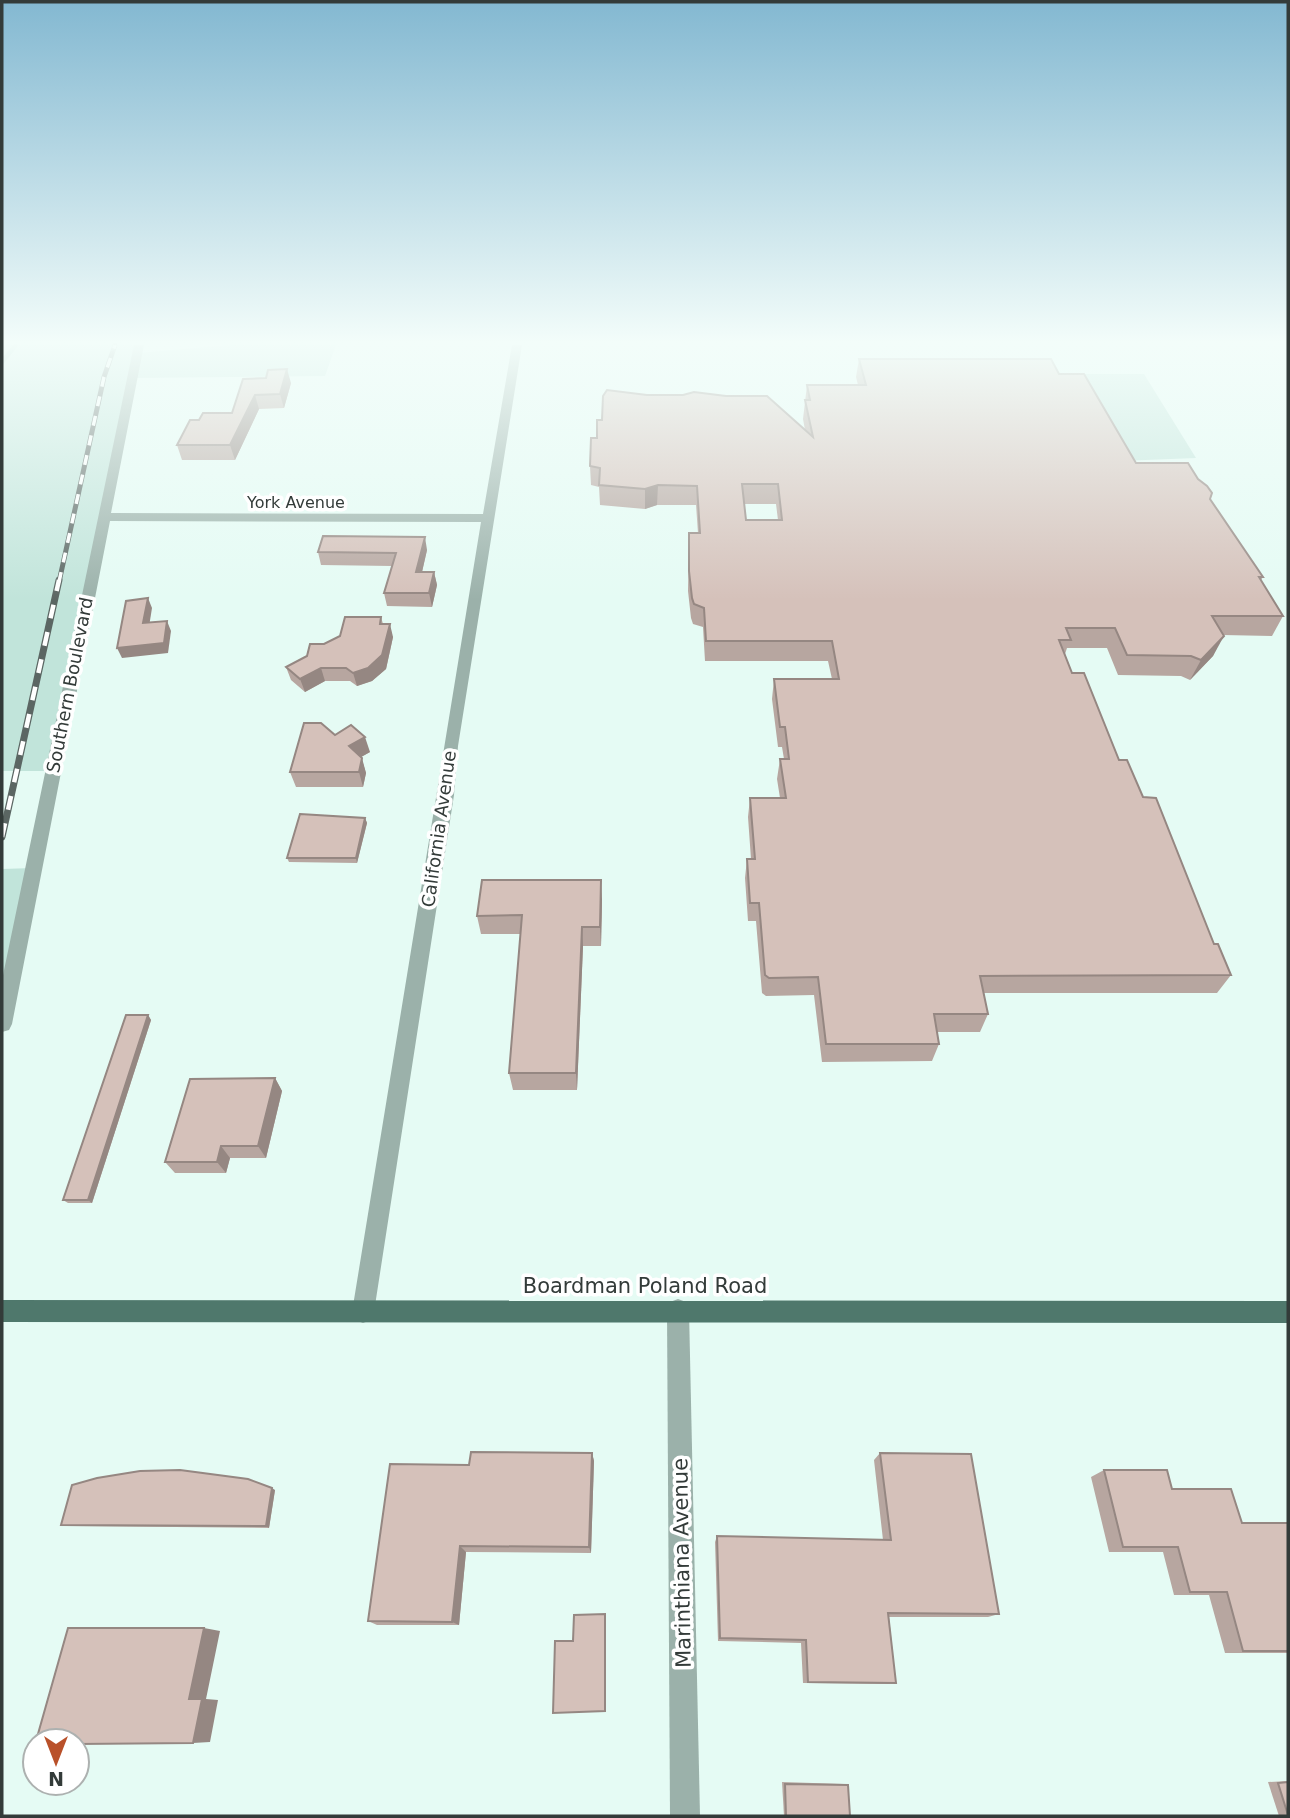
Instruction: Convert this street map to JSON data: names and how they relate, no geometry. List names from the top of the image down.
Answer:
{
  "streets": {
    "main road": ["Boardman Poland Road"],
    "street": [
      "York Avenue",
      "Southern Boulevard",
      "California Avenue",
      "Marinthiana Avenue"
    ]
  },
  "crossings": [
    ["York Avenue", "Southern Boulevard"],
    ["York Avenue", "California Avenue"],
    ["California Avenue", "Boardman Poland Road"],
    ["Boardman Poland Road", "Marinthiana Avenue"]
  ],
  "north": "bottom"
}
